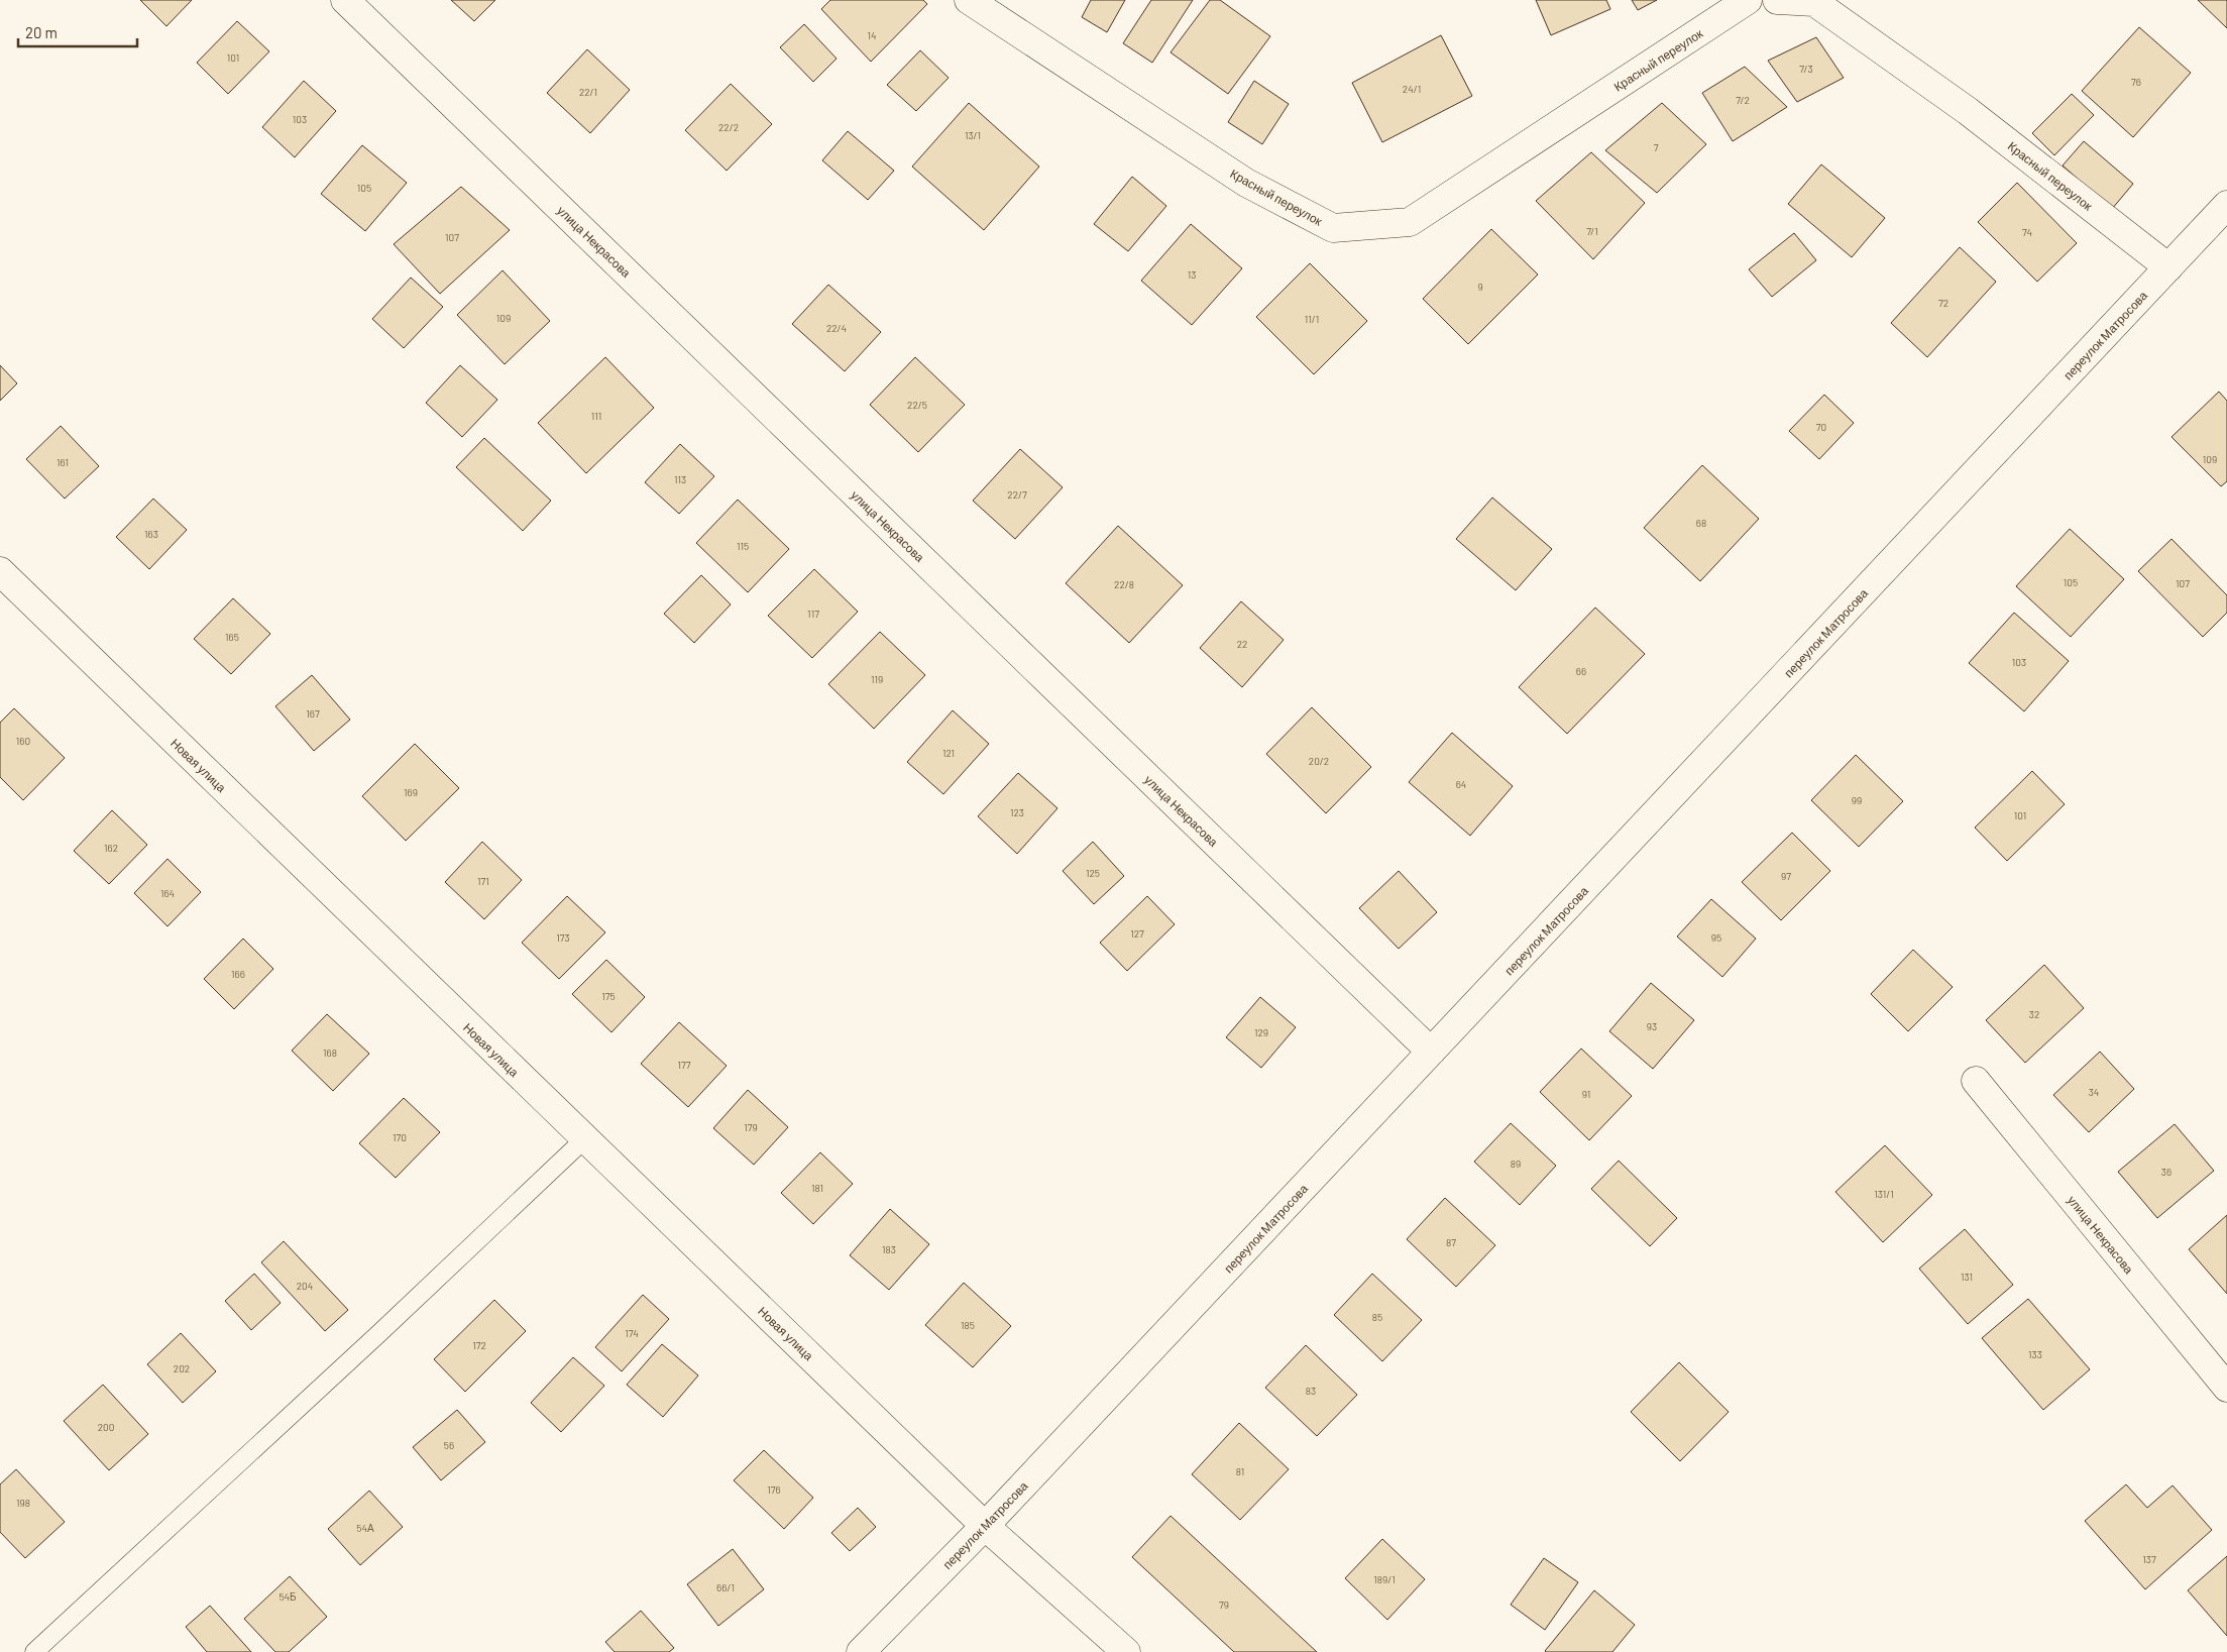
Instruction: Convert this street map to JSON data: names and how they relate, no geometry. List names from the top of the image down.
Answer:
{
  "streets": {
    "street": [
      "Красный переулок",
      "улица Некрасова",
      "переулок Матросова",
      "Новая улица"
    ]
  },
  "crossings": [
    ["Красный переулок", "переулок Матросова"],
    ["улица Некрасова", "переулок Матросова"],
    ["переулок Матросова", "Новая улица"]
  ],
  "house_numbers": [
    "14",
    "101",
    "7/3",
    "76",
    "24/1",
    "22/1",
    "7/2",
    "103",
    "22/2",
    "13/1",
    "7",
    "105",
    "7/1",
    "74",
    "107",
    "13",
    "9",
    "72",
    "109",
    "11/1",
    "22/4",
    "22/5",
    "111",
    "70",
    "109",
    "161",
    "113",
    "22/7",
    "68",
    "163",
    "115",
    "105",
    "107",
    "22/8",
    "117",
    "165",
    "22",
    "103",
    "66",
    "119",
    "167",
    "160",
    "121",
    "20/2",
    "64",
    "169",
    "99",
    "123",
    "101",
    "162",
    "125",
    "97",
    "171",
    "164",
    "127",
    "173",
    "95",
    "166",
    "175",
    "32",
    "93",
    "129",
    "168",
    "177",
    "34",
    "91",
    "179",
    "170",
    "89",
    "36",
    "181",
    "131/1",
    "87",
    "183",
    "131",
    "204",
    "85",
    "185",
    "174",
    "172",
    "133",
    "202",
    "83",
    "200",
    "56",
    "81",
    "176",
    "198",
    "54А",
    "137",
    "189/1",
    "66/1",
    "54Б",
    "79"
  ],
  "scale_bar": "20 m"
}
